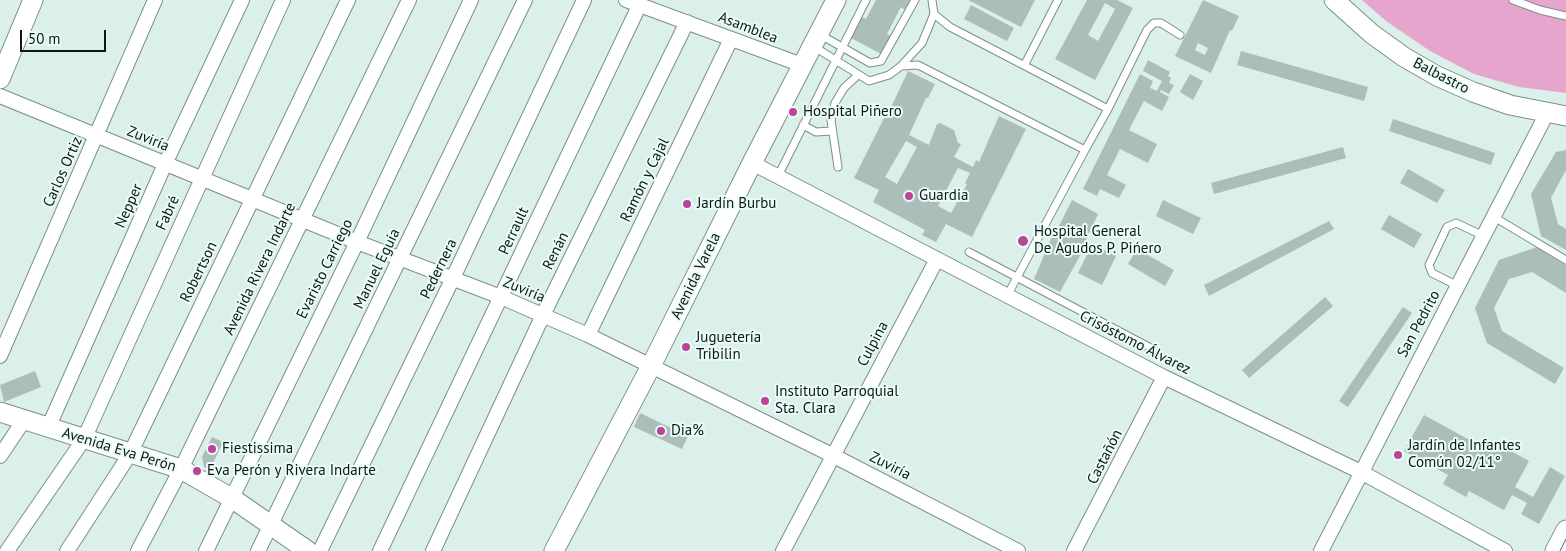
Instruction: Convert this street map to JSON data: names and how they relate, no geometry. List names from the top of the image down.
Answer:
{
  "streets": {
    "main road": ["Balbastro", "Avenida Varela", "Avenida Eva Perón"],
    "street": [
      "Asamblea",
      "Zuviría",
      "Carlos Ortiz",
      "Ramón y Cajal",
      "Nepper",
      "Fabré",
      "Perrault",
      "Renán",
      "Avenida Rivera Indarte",
      "Evaristo Carriego",
      "Manuel Eguía",
      "Pedernera",
      "Robertson",
      "San Pedrito",
      "Crisóstomo Álvarez",
      "Culpina",
      "Castañón"
    ]
  },
  "crossings": [
    ["Asamblea", "Ramón y Cajal"],
    ["Asamblea", "Perrault"],
    ["Asamblea", "Renán"],
    ["Asamblea", "Avenida Varela"],
    ["Balbastro", "San Pedrito"],
    ["Zuviría", "Carlos Ortiz"],
    ["Zuviría", "Ramón y Cajal"],
    ["Zuviría", "Nepper"],
    ["Zuviría", "Fabré"],
    ["Zuviría", "Perrault"],
    ["Zuviría", "Renán"],
    ["Zuviría", "Avenida Rivera Indarte"],
    ["Zuviría", "Evaristo Carriego"],
    ["Zuviría", "Manuel Eguía"],
    ["Zuviría", "Pedernera"],
    ["Zuviría", "Robertson"],
    ["Zuviría", "Avenida Varela"],
    ["Zuviría", "Culpina"],
    ["Nepper", "Avenida Eva Perón"],
    ["Fabré", "Avenida Eva Perón"],
    ["Avenida Rivera Indarte", "Avenida Eva Perón"],
    ["Evaristo Carriego", "Avenida Eva Perón"],
    ["Manuel Eguía", "Avenida Eva Perón"],
    ["Robertson", "Avenida Eva Perón"],
    ["Avenida Varela", "Crisóstomo Álvarez"],
    ["San Pedrito", "Crisóstomo Álvarez"],
    ["Crisóstomo Álvarez", "Culpina"],
    ["Crisóstomo Álvarez", "Castañón"]
  ],
  "places": [
    "Hospital Piñero",
    "Guardia",
    "Jardín Burbu",
    "Hospital General De Agudos P. Pińero",
    "Juguetería Tribilin",
    "Instituto Parroquial Sta. Clara",
    "Dia%",
    "Fiestissima",
    "Jardín de Infantes Común 02/11°",
    "Eva Perón y Rivera Indarte"
  ],
  "scale_bar": "50 m"
}
